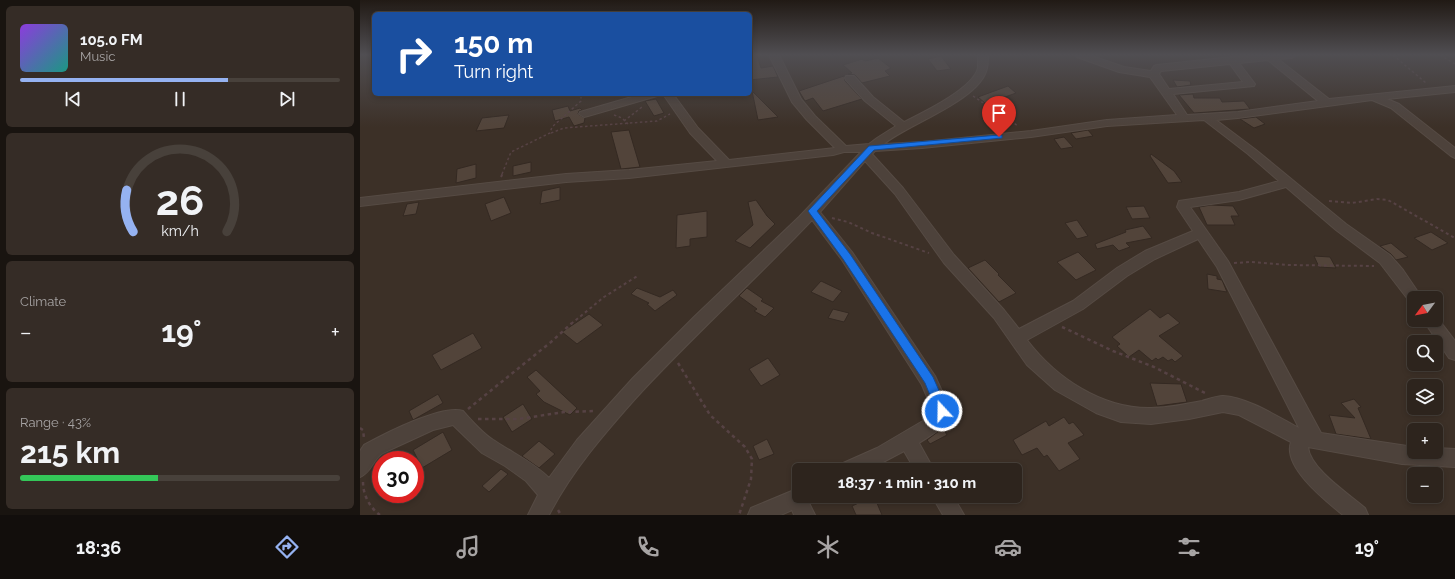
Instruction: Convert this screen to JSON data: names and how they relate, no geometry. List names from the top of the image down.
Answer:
{
  "north": "bottom left",
  "page": {
    "turn": ["150 m", "Turn right"],
    "song": ["105.0 FM", "Music"],
    "tile": [
      "Climate",
      ["Range · 43%", "215 km"]
    ],
    "map_buttons": ["+", "−"],
    "heat": ["−", "19°", "+"],
    "limit": "30",
    "trip": "18:37 · 1 min · 310 m",
    "tabs": ["18:36", "19°"],
    "gauge": ["26", "km/h"]
  }
}
